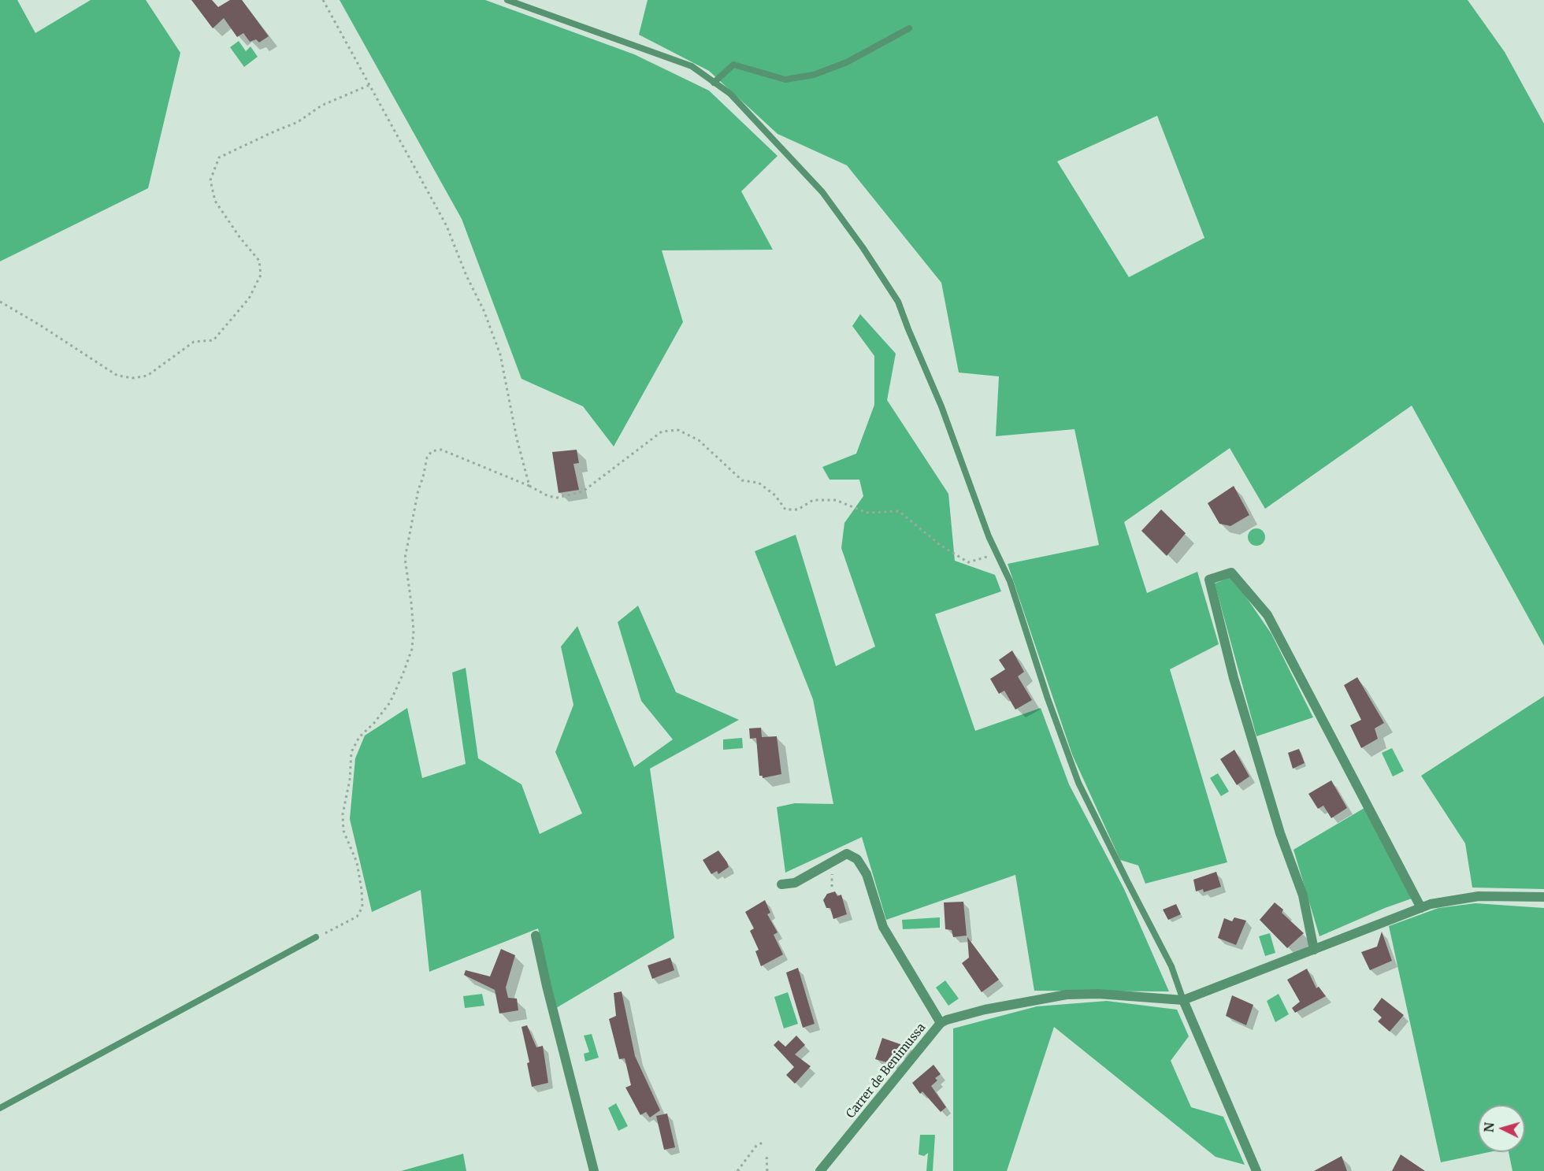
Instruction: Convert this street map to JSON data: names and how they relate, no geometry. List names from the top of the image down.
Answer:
{
  "streets": {
    "street": ["Carrer de Benimussa"]
  },
  "north": "left"
}
